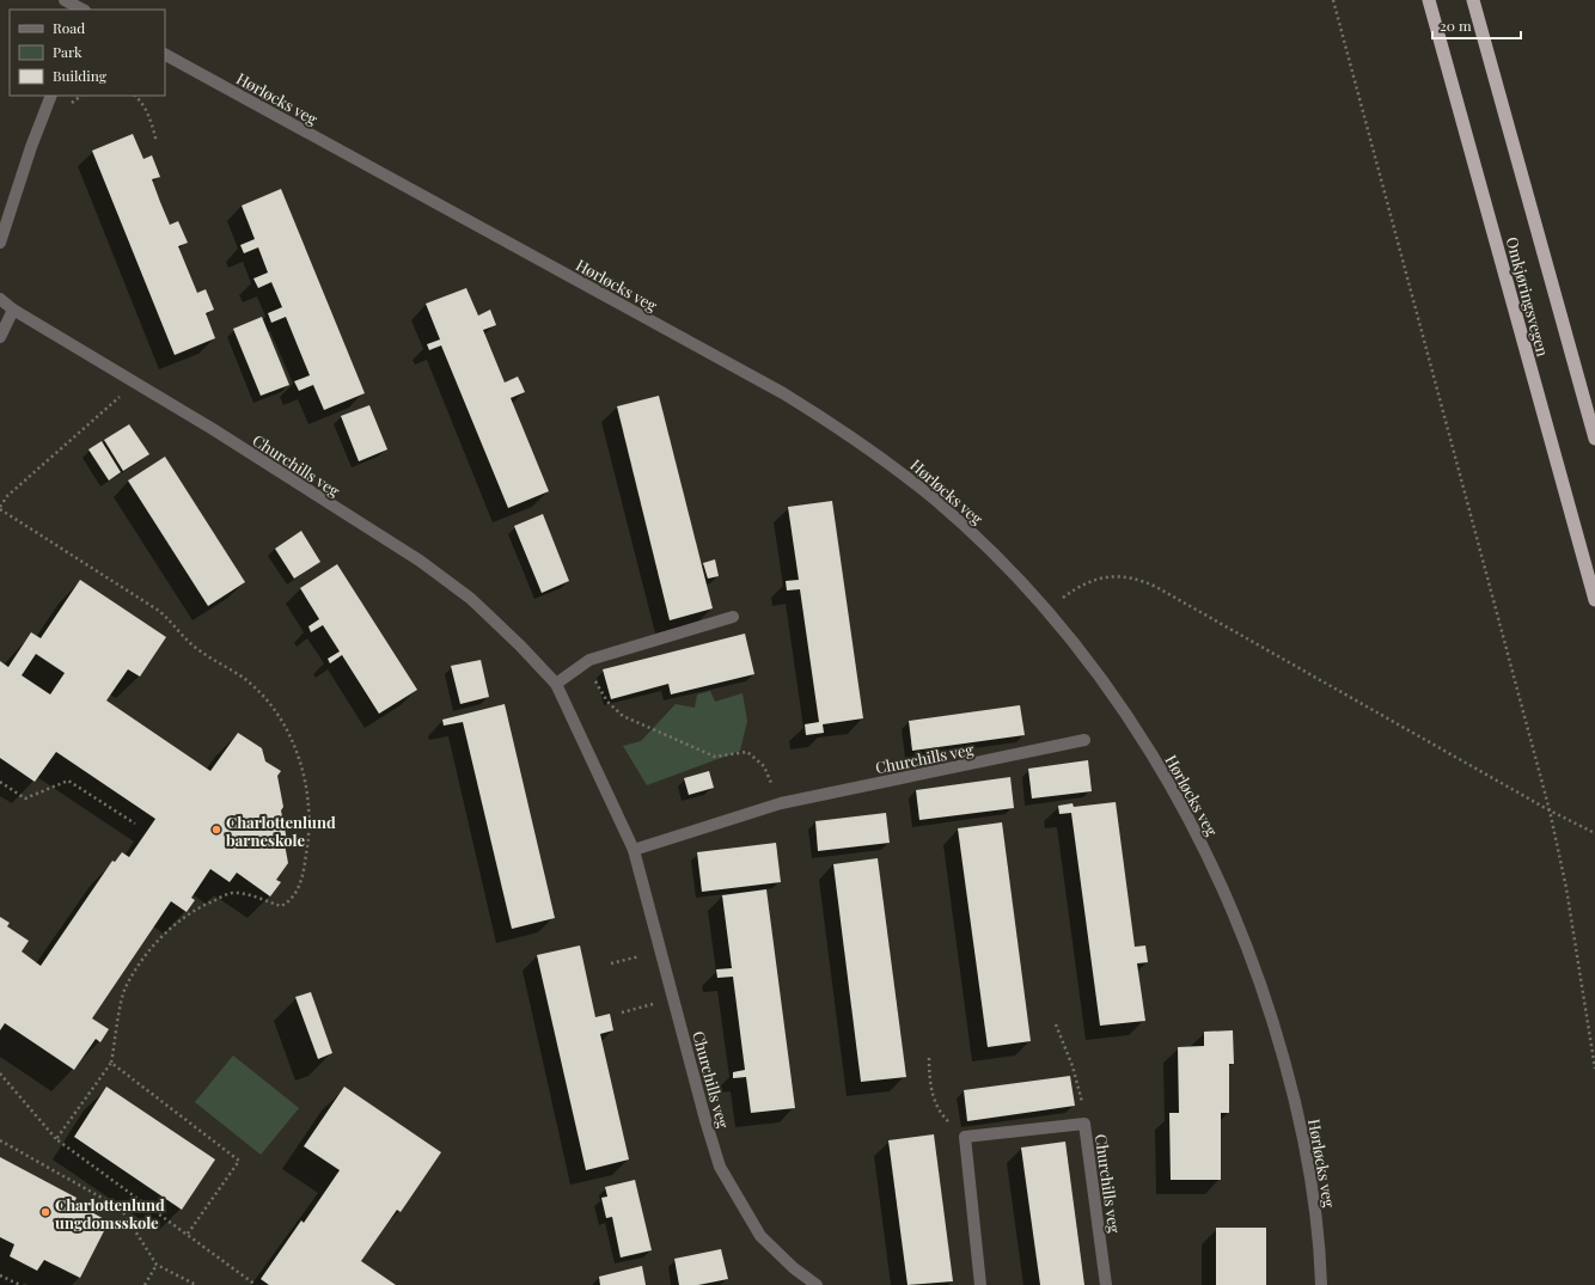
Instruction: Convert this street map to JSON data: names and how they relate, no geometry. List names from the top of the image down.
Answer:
{
  "streets": {
    "highway": ["Omkjøringsvegen"],
    "street": ["Hørløcks veg", "Churchills veg"]
  },
  "places": ["Charlottenlund barneskole", "Charlottenlund ungdomsskole"],
  "legend": ["Road", "Park", "Building"],
  "scale_bar": "20 m"
}
